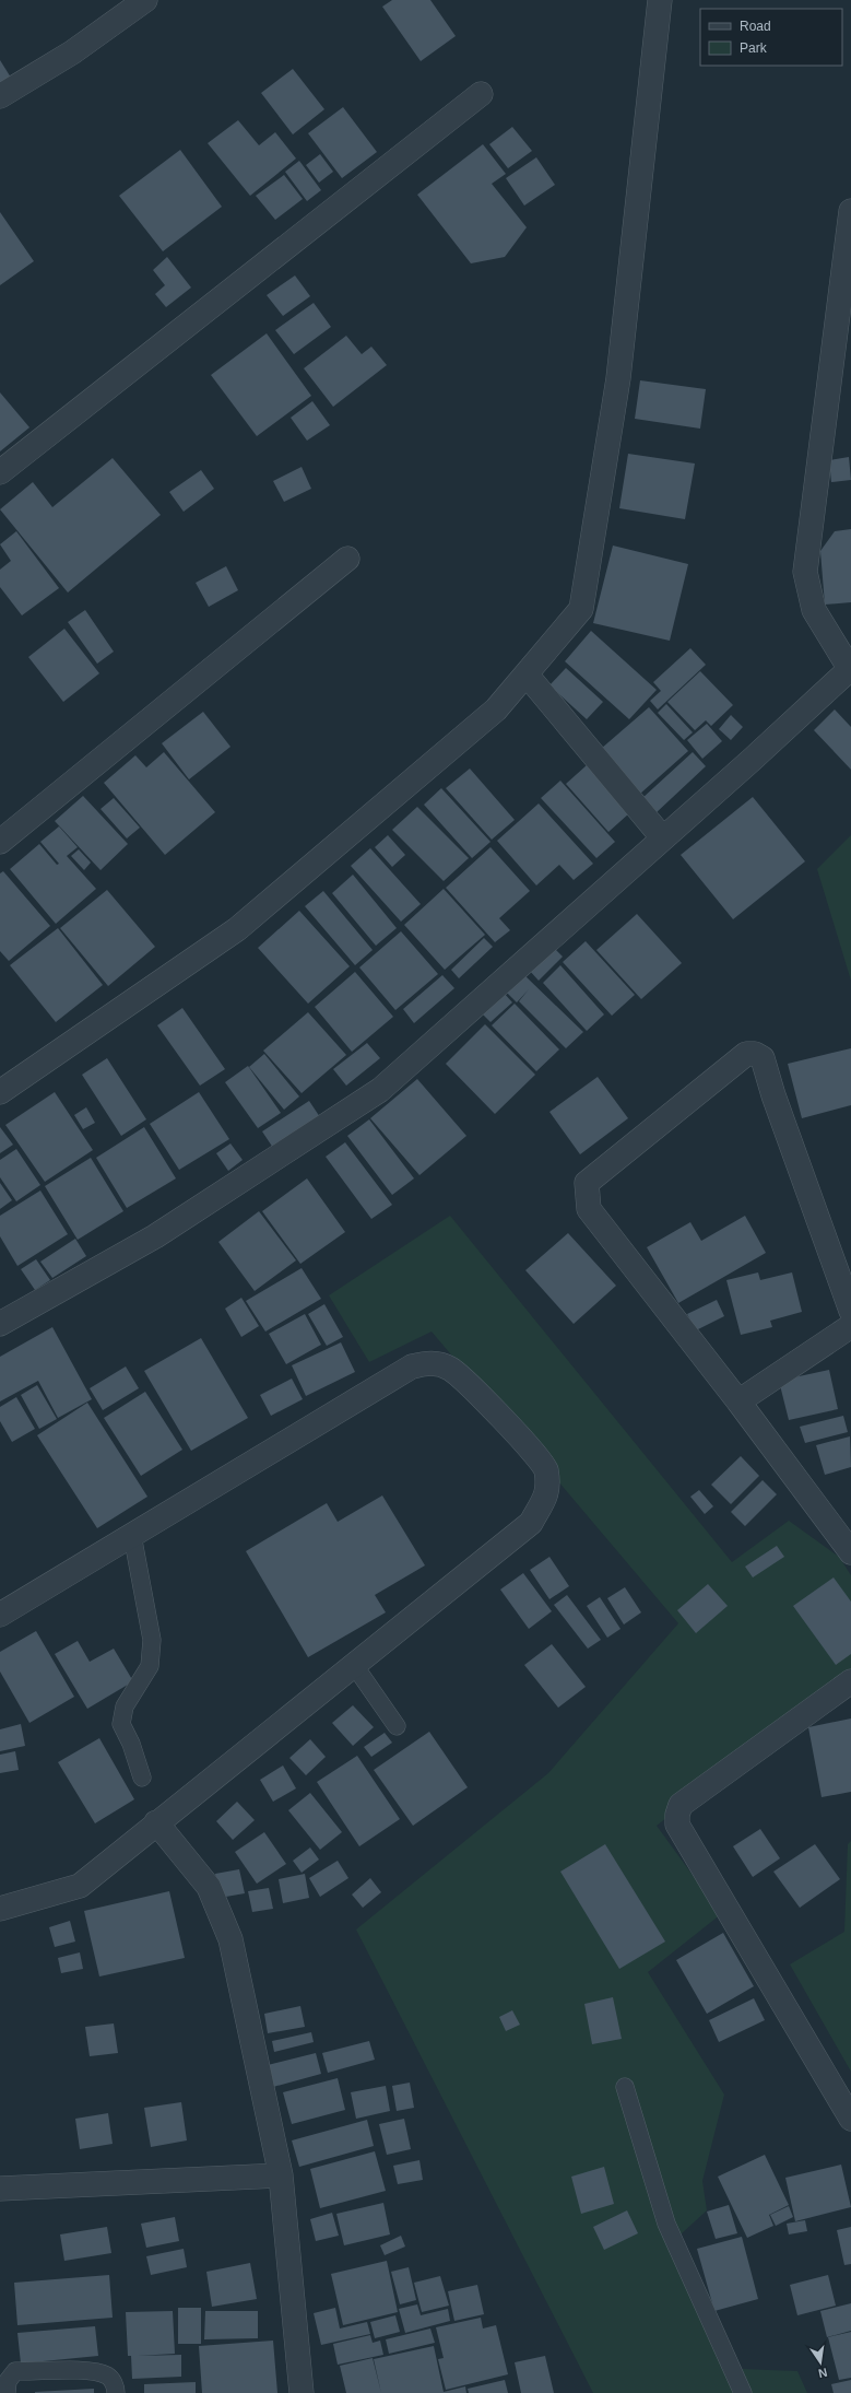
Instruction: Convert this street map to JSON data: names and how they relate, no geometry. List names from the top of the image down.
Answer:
{
  "legend": ["Road", "Park"],
  "north": "bottom"
}
